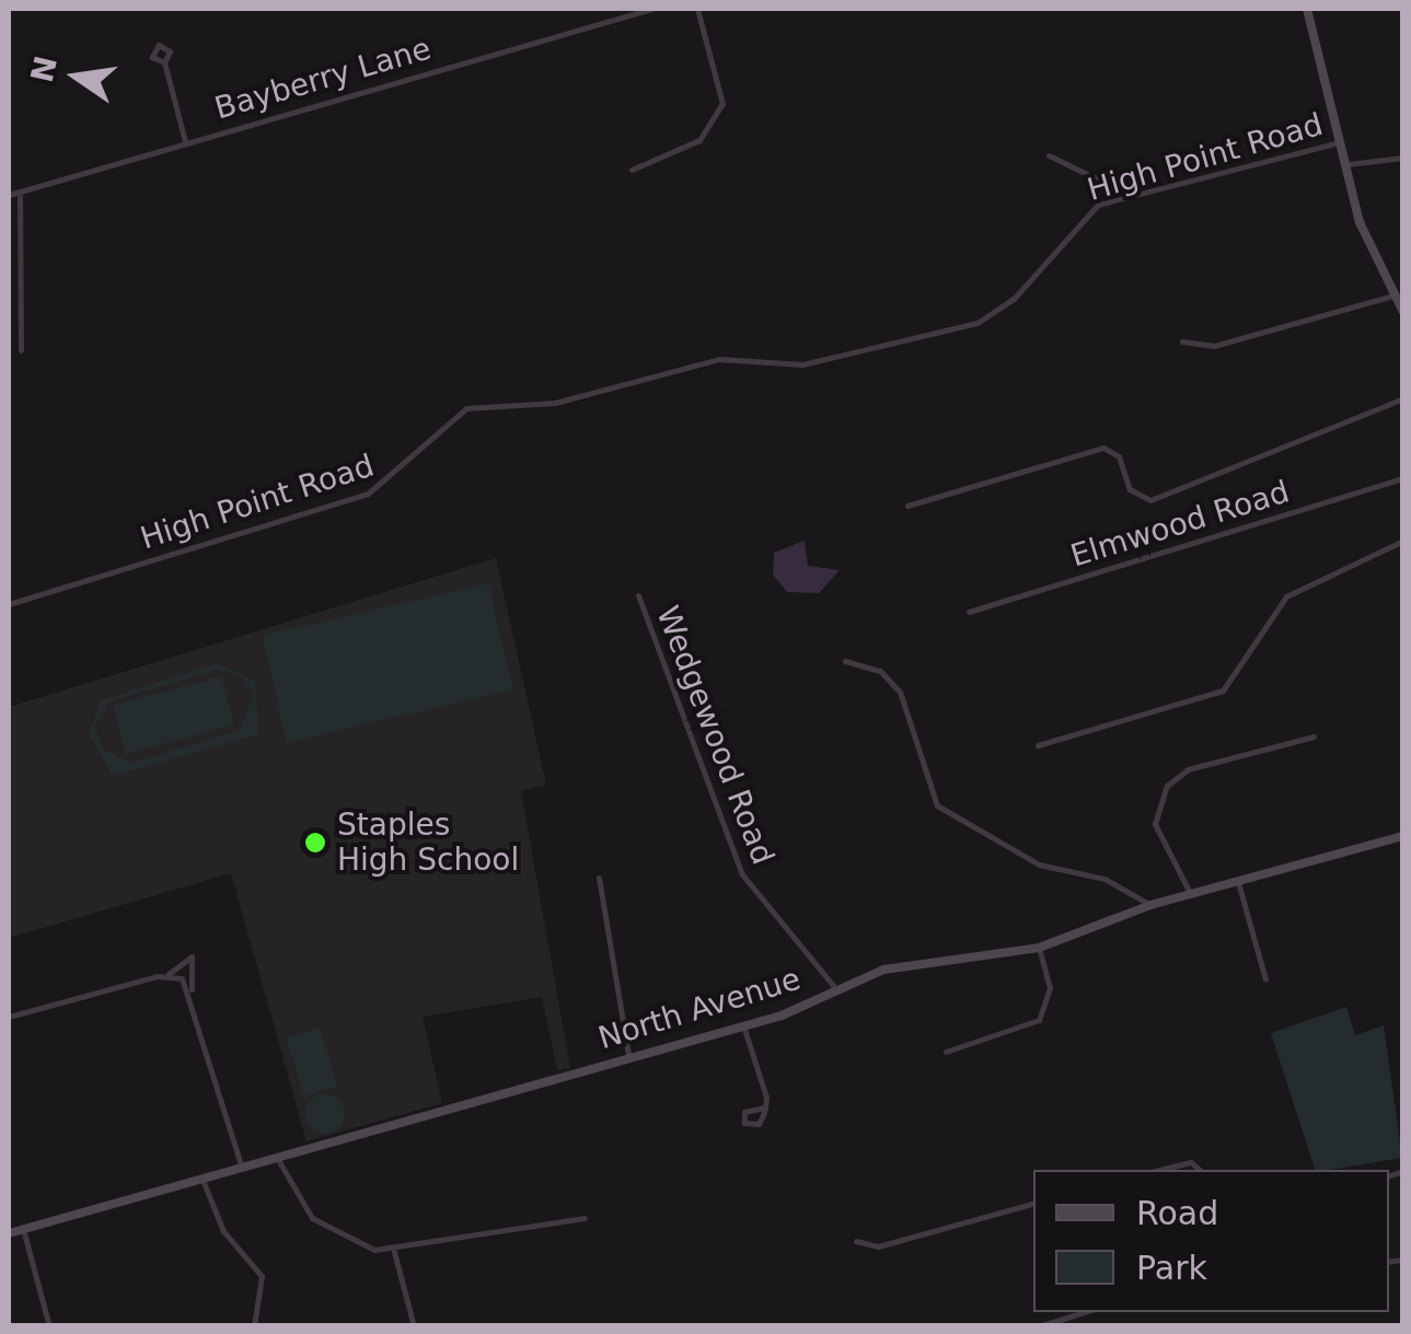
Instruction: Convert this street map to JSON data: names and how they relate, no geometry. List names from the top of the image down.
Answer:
{
  "streets": {
    "street": [
      "Bayberry Lane",
      "High Point Road",
      "Elmwood Road",
      "Wedgewood Road",
      "North Avenue"
    ]
  },
  "crossings": [
    ["Wedgewood Road", "North Avenue"]
  ],
  "places": ["Staples High School"],
  "legend": ["Road", "Park"],
  "north": "left"
}
